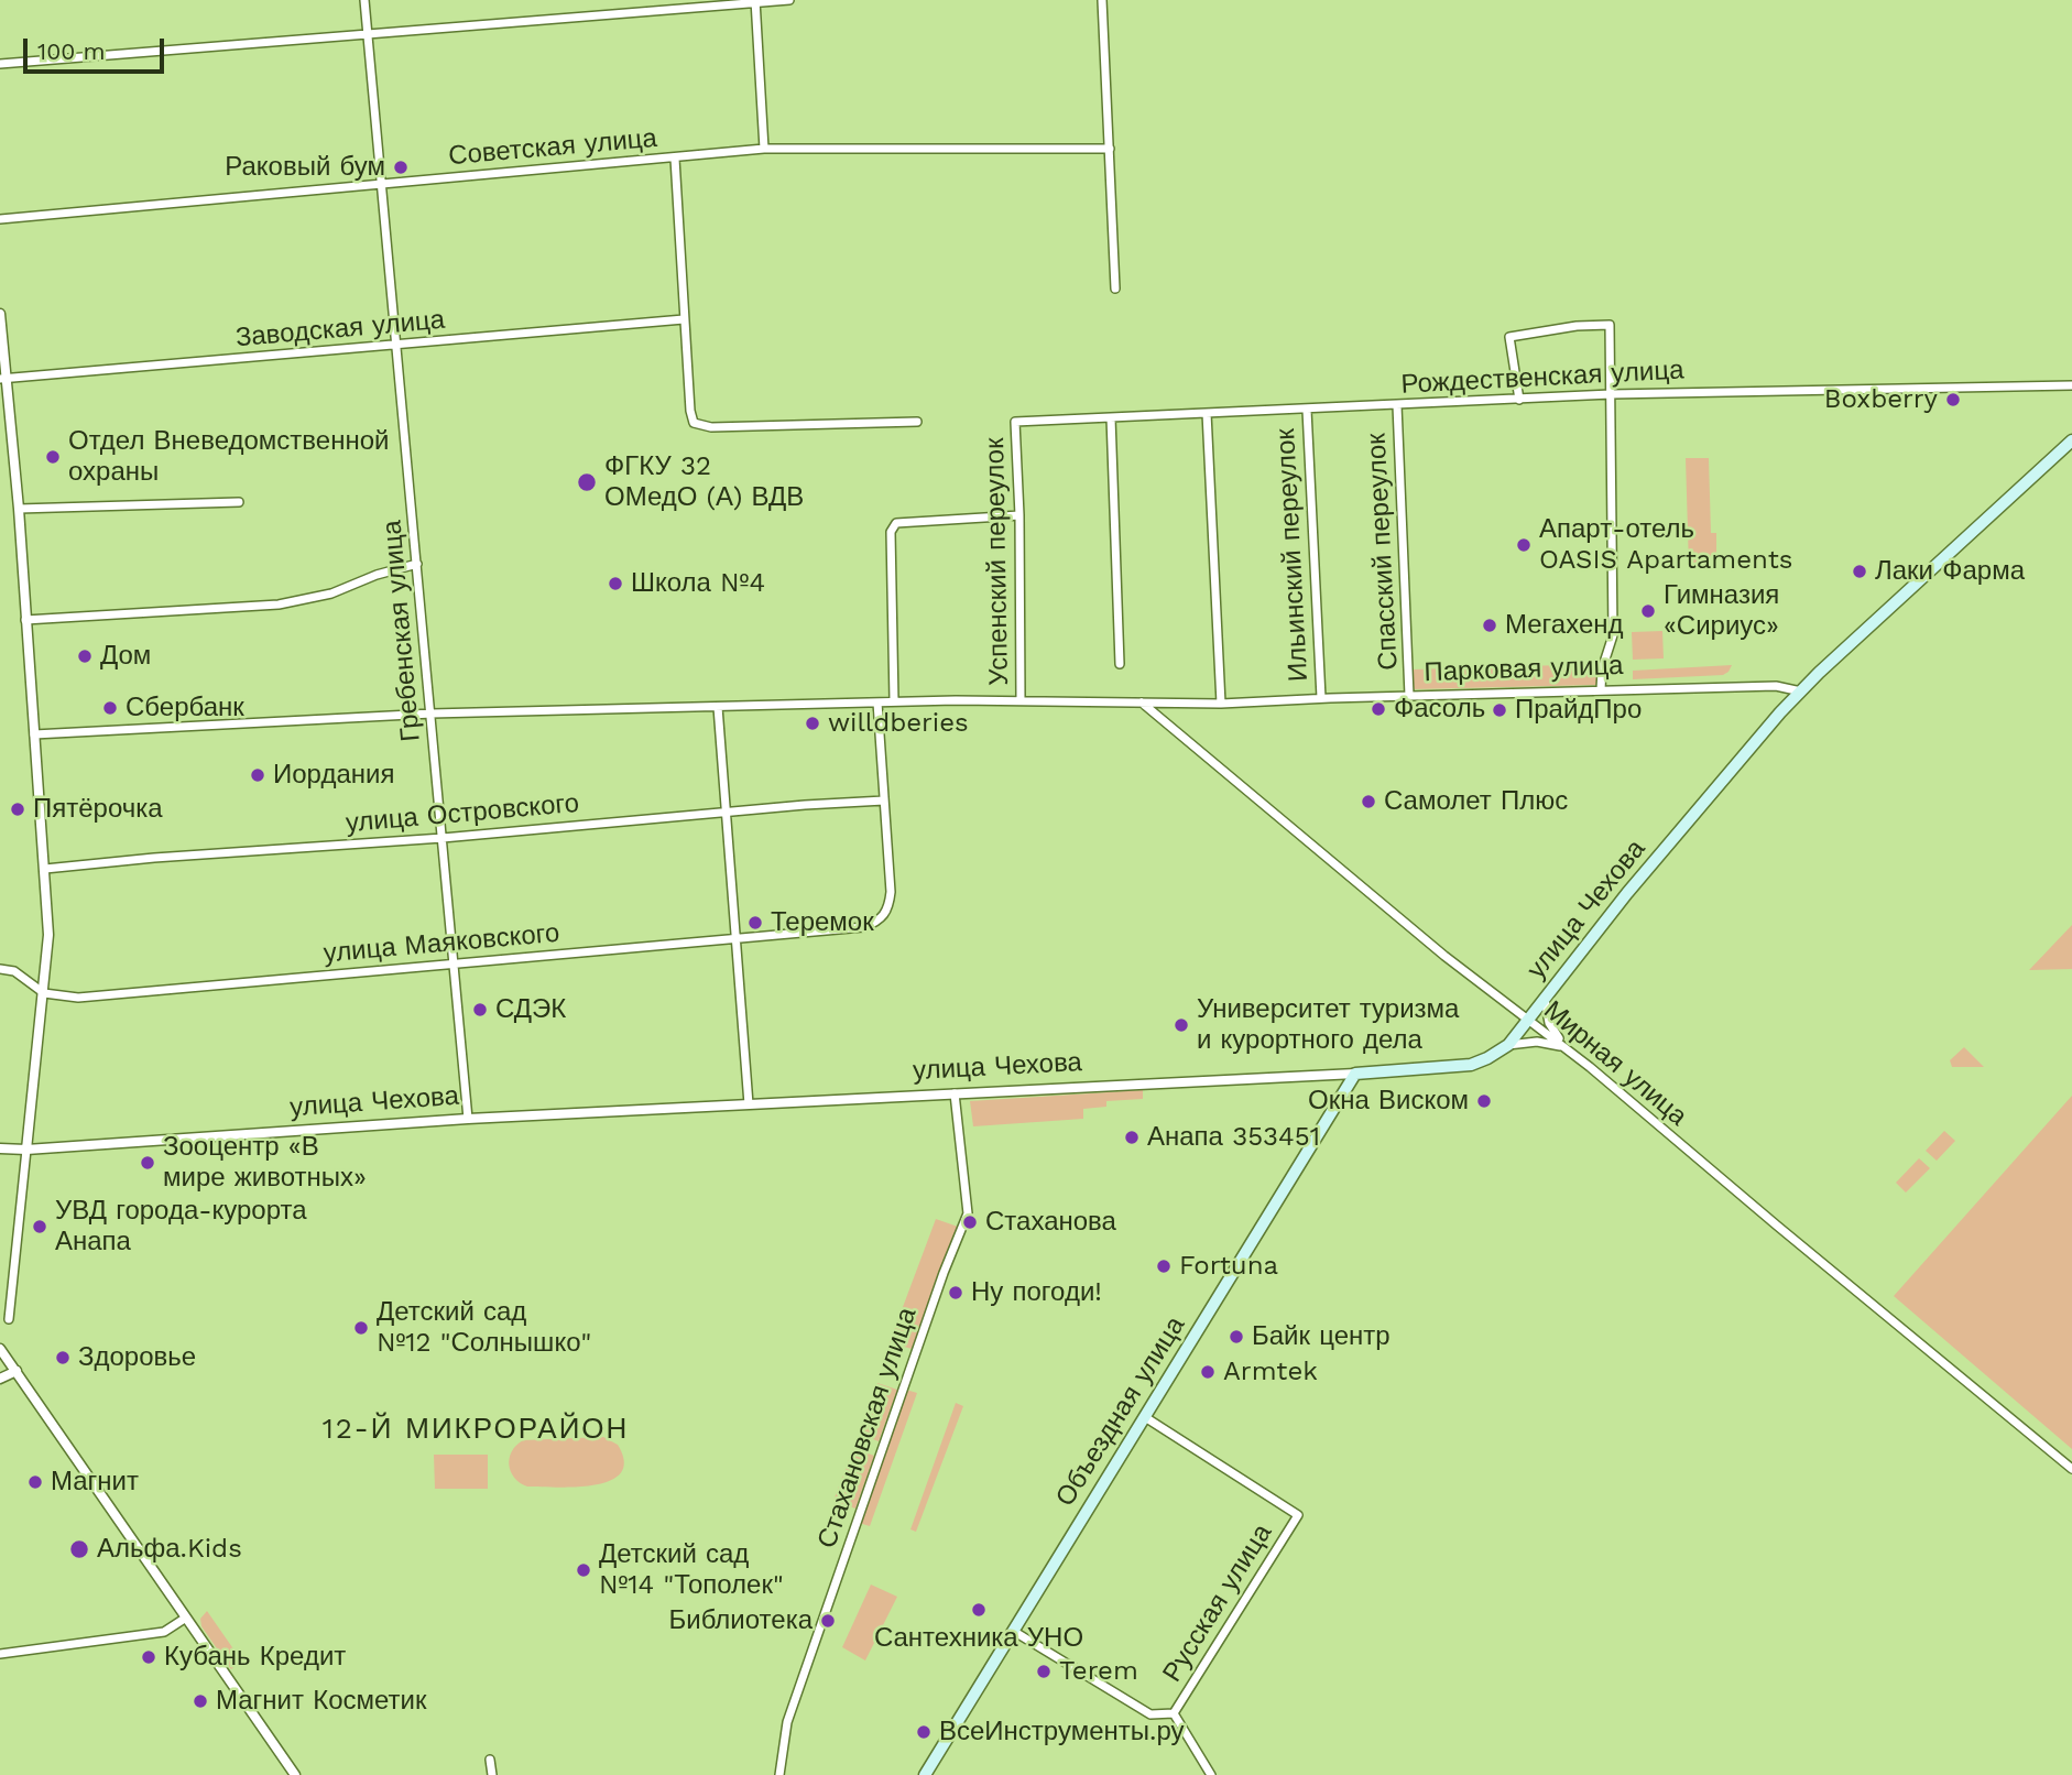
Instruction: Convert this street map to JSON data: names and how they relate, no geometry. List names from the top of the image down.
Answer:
{
  "streets": {
    "main road": ["улица Чехова", "Объездная улица"],
    "street": [
      "Советская улица",
      "Заводская улица",
      "Рождественская улица",
      "Спасский переулок",
      "Ильинский переулок",
      "Успенский переулок",
      "Гребенская улица",
      "Парковая улица",
      "улица Островского",
      "улица Маяковского",
      "Мирная улица",
      "Стахановская улица",
      "Русская улица"
    ]
  },
  "crossings": [
    ["Советская улица", "Гребенская улица"],
    ["Заводская улица", "Гребенская улица"],
    ["Рождественская улица", "Спасский переулок"],
    ["Рождественская улица", "Ильинский переулок"],
    ["Рождественская улица", "Успенский переулок"],
    ["Спасский переулок", "Парковая улица"],
    ["Ильинский переулок", "Парковая улица"],
    ["Успенский переулок", "Парковая улица"],
    ["Гребенская улица", "Парковая улица"],
    ["Гребенская улица", "улица Островского"],
    ["Гребенская улица", "улица Чехова"],
    ["Гребенская улица", "улица Маяковского"],
    ["Парковая улица", "улица Чехова"],
    ["Парковая улица", "Мирная улица"],
    ["улица Островского", "улица Маяковского"],
    ["улица Чехова", "Мирная улица"],
    ["улица Чехова", "Объездная улица"],
    ["улица Чехова", "Стахановская улица"],
    ["Объездная улица", "Русская улица"]
  ],
  "districts": ["12-Й МИКРОРАЙОН"],
  "places": [
    "Раковый бум",
    "Boxberry",
    "Отдел Вневедомственной охраны",
    "ФГКУ 32 ОМедО (А) ВДВ",
    "Апарт-отель OASIS Apartaments",
    "Лаки Фарма",
    "Школа №4",
    "Гимназия «Сириус»",
    "Мегахенд",
    "Дом",
    "Сбербанк",
    "Фасоль",
    "ПрайдПро",
    "willdberies",
    "Иордания",
    "Самолет Плюс",
    "Пятёрочка",
    "Теремок",
    "СДЭК",
    "Университет туризма и курортного дела",
    "Окна Виском",
    "Анапа 353451",
    "Зооцентр «В мире животных»",
    "Стаханова",
    "УВД города-курорта Анапа",
    "Fortuna",
    "Ну погоди!",
    "Детский сад №12 \"Солнышко\"",
    "Байк центр",
    "Здоровье",
    "Armtek",
    "Магнит",
    "Альфа.Kids",
    "Детский сад №14 \"Тополек\"",
    "Сантехника УНО",
    "Библиотека",
    "Кубань Кредит",
    "Terem",
    "Магнит Косметик",
    "ВсеИнструменты.ру"
  ],
  "scale_bar": "100 m"
}
